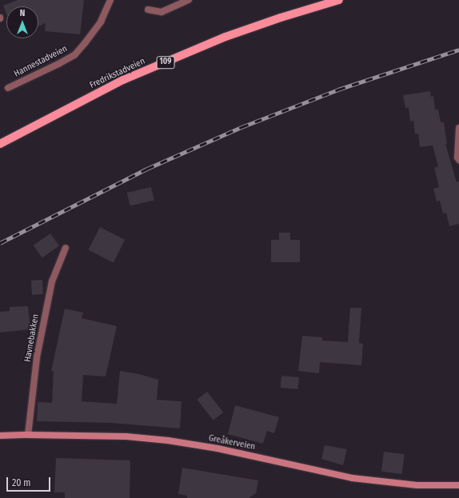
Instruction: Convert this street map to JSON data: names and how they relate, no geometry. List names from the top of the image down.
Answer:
{
  "streets": {
    "main road": ["109", "Fredrikstadveien", "Greåkerveien"],
    "street": ["Hannestadveien", "Havnebakken"]
  },
  "crossings": [
    ["Havnebakken", "Greåkerveien"]
  ],
  "scale_bar": "20 m",
  "north": "top"
}
